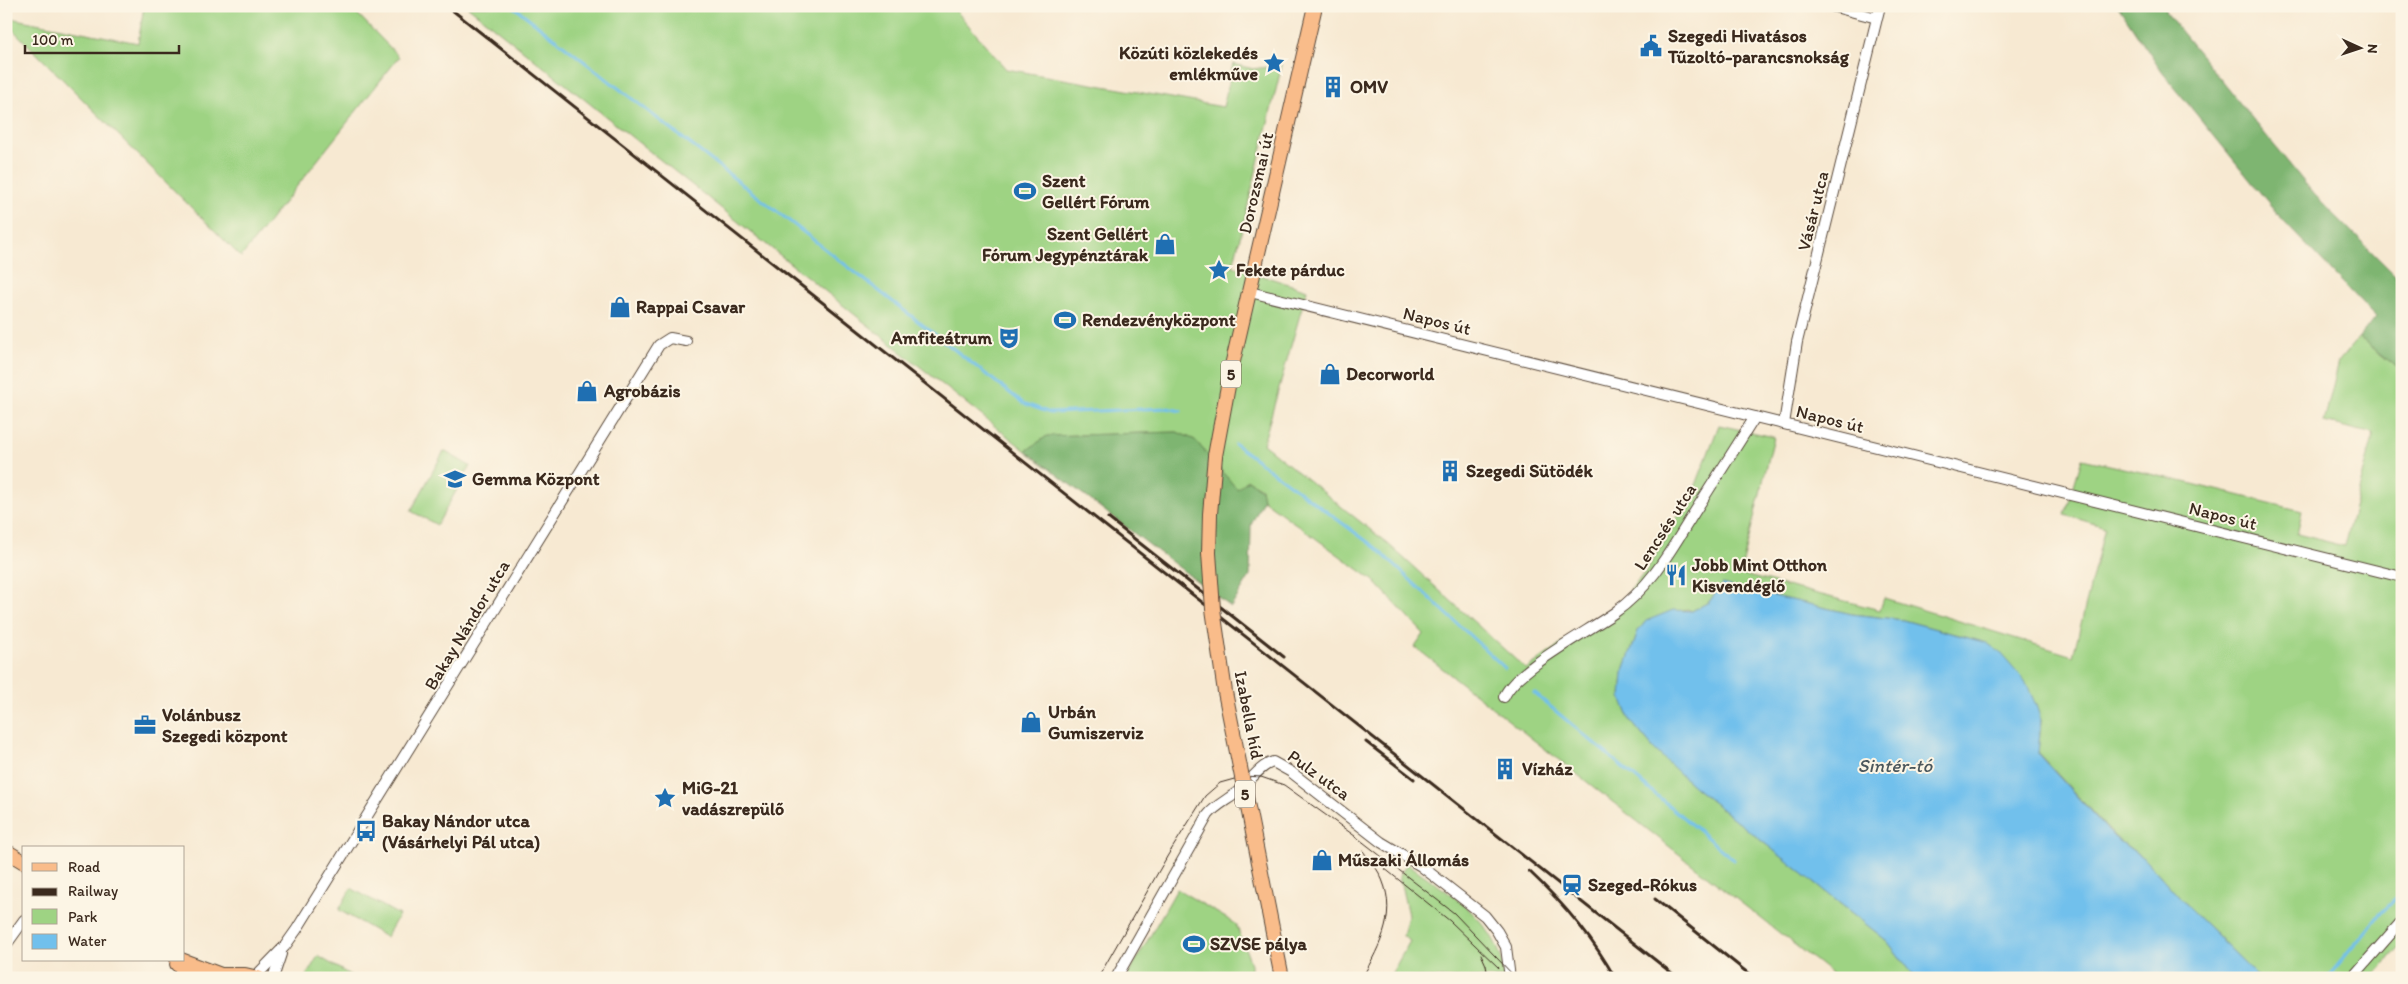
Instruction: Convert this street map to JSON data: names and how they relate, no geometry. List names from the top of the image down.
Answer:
{
  "streets": {
    "main road": ["Dorozsmai út", "5", "Izabella híd"],
    "street": [
      "Vásár utca",
      "Napos út",
      "Lencsés utca",
      "Bakay Nándor utca",
      "Pulz utca"
    ]
  },
  "crossings": [
    ["Dorozsmai út", "Napos út"],
    ["Dorozsmai út", "Izabella híd"],
    ["Vásár utca", "Napos út"],
    ["Napos út", "Lencsés utca"]
  ],
  "water": ["Sintér-tó"],
  "places": {
    "public building": ["Szegedi Hivatásos Tűzoltó-parancsnokság"],
    "place": ["Közúti közlekedés emlékműve", "Fekete párduc", "MiG-21 vadászrepülő"],
    "building": ["OMV", "Szegedi Sütödék", "Vízház"],
    "sports": ["Szent Gellért Fórum", "Rendezvényközpont", "SZVSE pálya"],
    "shop": [
      "Szent Gellért Fórum Jegypénztárak",
      "Rappai Csavar",
      "Decorworld",
      "Agrobázis",
      "Urbán Gumiszerviz",
      "Műszaki Állomás"
    ],
    "theatre": ["Amfiteátrum"],
    "school or university": ["Gemma Központ"],
    "restaurant": ["Jobb Mint Otthon Kisvendéglő"],
    "office": ["Volánbusz Szegedi központ"],
    "bus stop": ["Bakay Nándor utca (Vásárhelyi Pál utca)"],
    "station": ["Szeged-Rókus"]
  },
  "legend": [
    "Road",
    "Railway",
    "Park",
    "Water"
  ],
  "scale_bar": "100 m",
  "north": "right"
}
